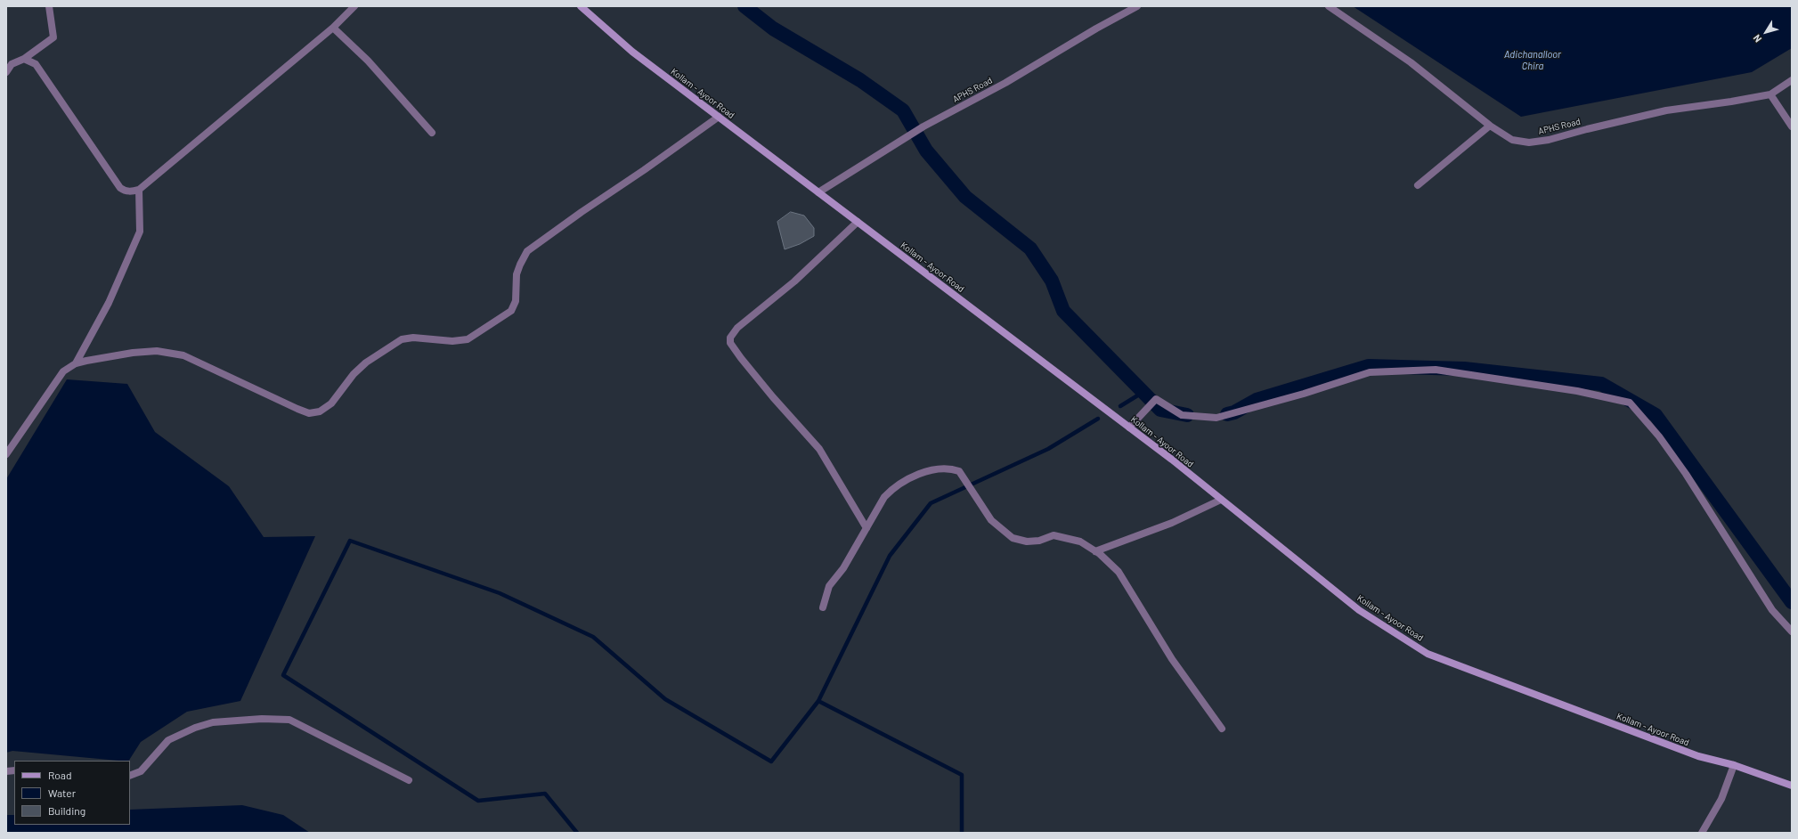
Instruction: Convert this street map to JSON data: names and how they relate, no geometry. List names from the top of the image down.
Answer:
{
  "streets": {
    "main road": ["Kollam - Ayoor Road"],
    "street": ["APHS Road"]
  },
  "crossings": [
    ["APHS Road", "Kollam - Ayoor Road"]
  ],
  "water": ["Adichanalloor Chira"],
  "legend": ["Road", "Water", "Building"],
  "north": "bottom left"
}
